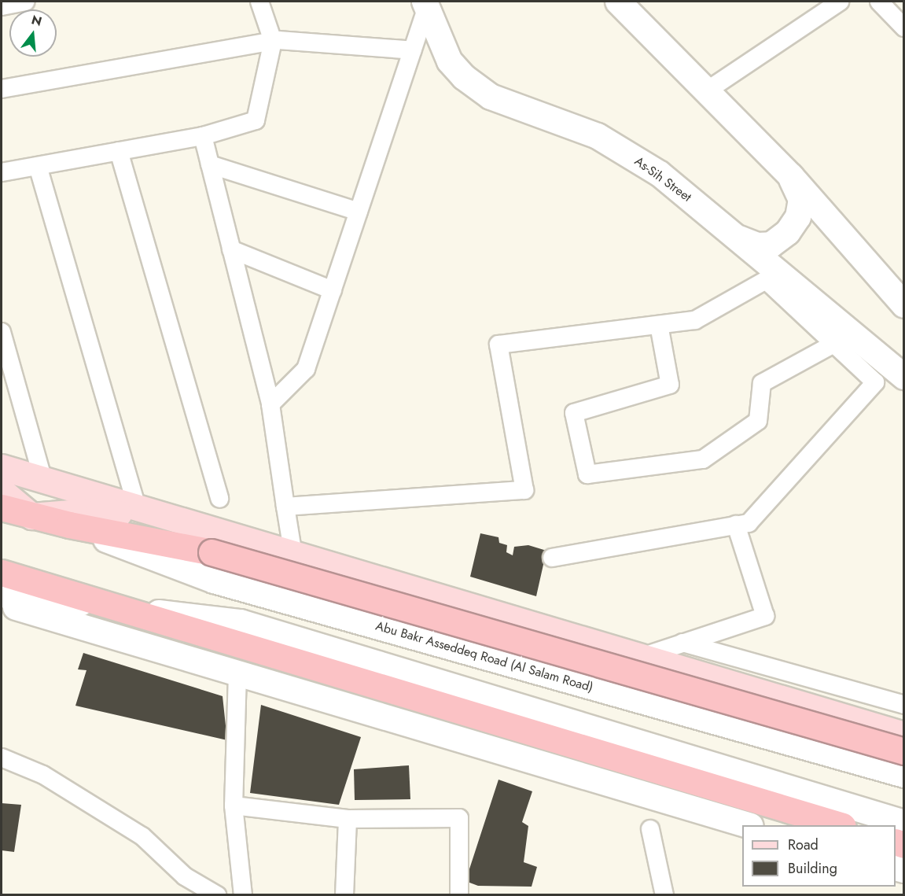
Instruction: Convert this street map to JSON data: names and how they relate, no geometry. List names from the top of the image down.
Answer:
{
  "streets": {
    "highway": ["Abu Bakr Asseddeq Road (Al Salam Road)"],
    "main road": ["As-Sih Street"]
  },
  "legend": ["Road", "Building"],
  "north": "top"
}
